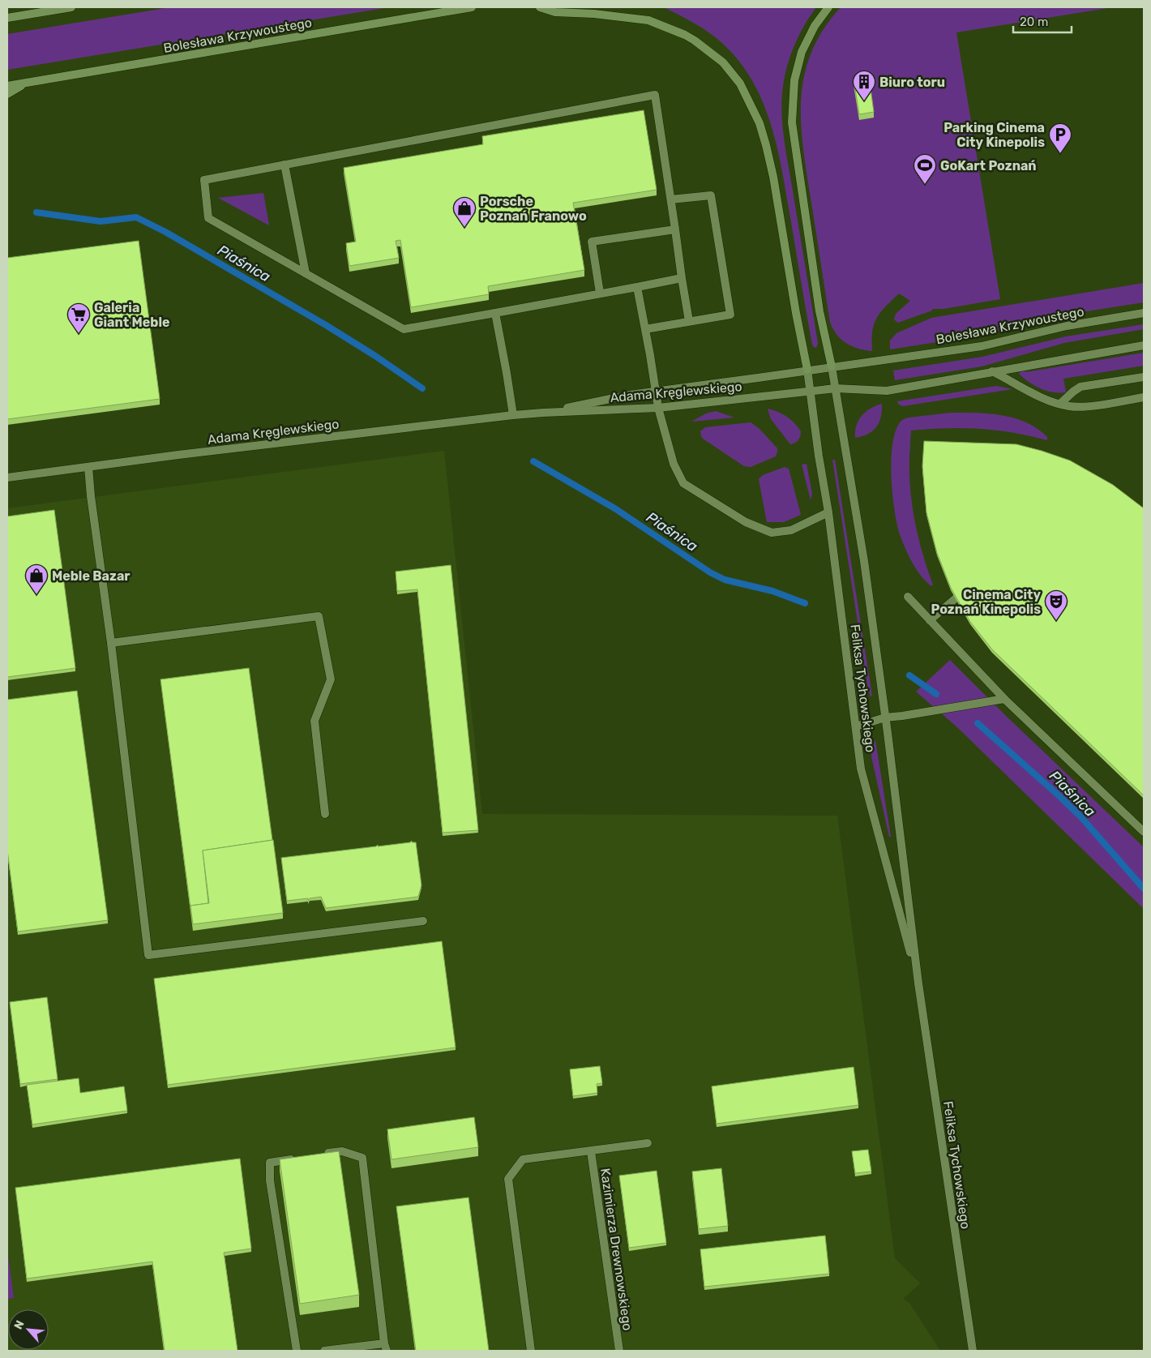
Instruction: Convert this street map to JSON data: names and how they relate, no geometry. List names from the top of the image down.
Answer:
{
  "streets": {
    "main road": ["Bolesława Krzywoustego"],
    "street": ["Adama Kręglewskiego", "Feliksa Tychowskiego", "Kazimierza Drewnowskiego"]
  },
  "crossings": [
    ["Bolesława Krzywoustego", "Adama Kręglewskiego"],
    ["Bolesława Krzywoustego", "Feliksa Tychowskiego"],
    ["Adama Kręglewskiego", "Feliksa Tychowskiego"]
  ],
  "water": ["Piaśnica"],
  "places": {
    "building": ["Biuro toru"],
    "parking": ["Parking Cinema City Kinepolis"],
    "sports": ["GoKart Poznań"],
    "shop": ["Porsche Poznań Franowo", "Meble Bazar"],
    "supermarket": ["Galeria Giant Meble"],
    "theatre": ["Cinema City Poznań Kinepolis"]
  },
  "scale_bar": "20 m",
  "north": "top left"
}
